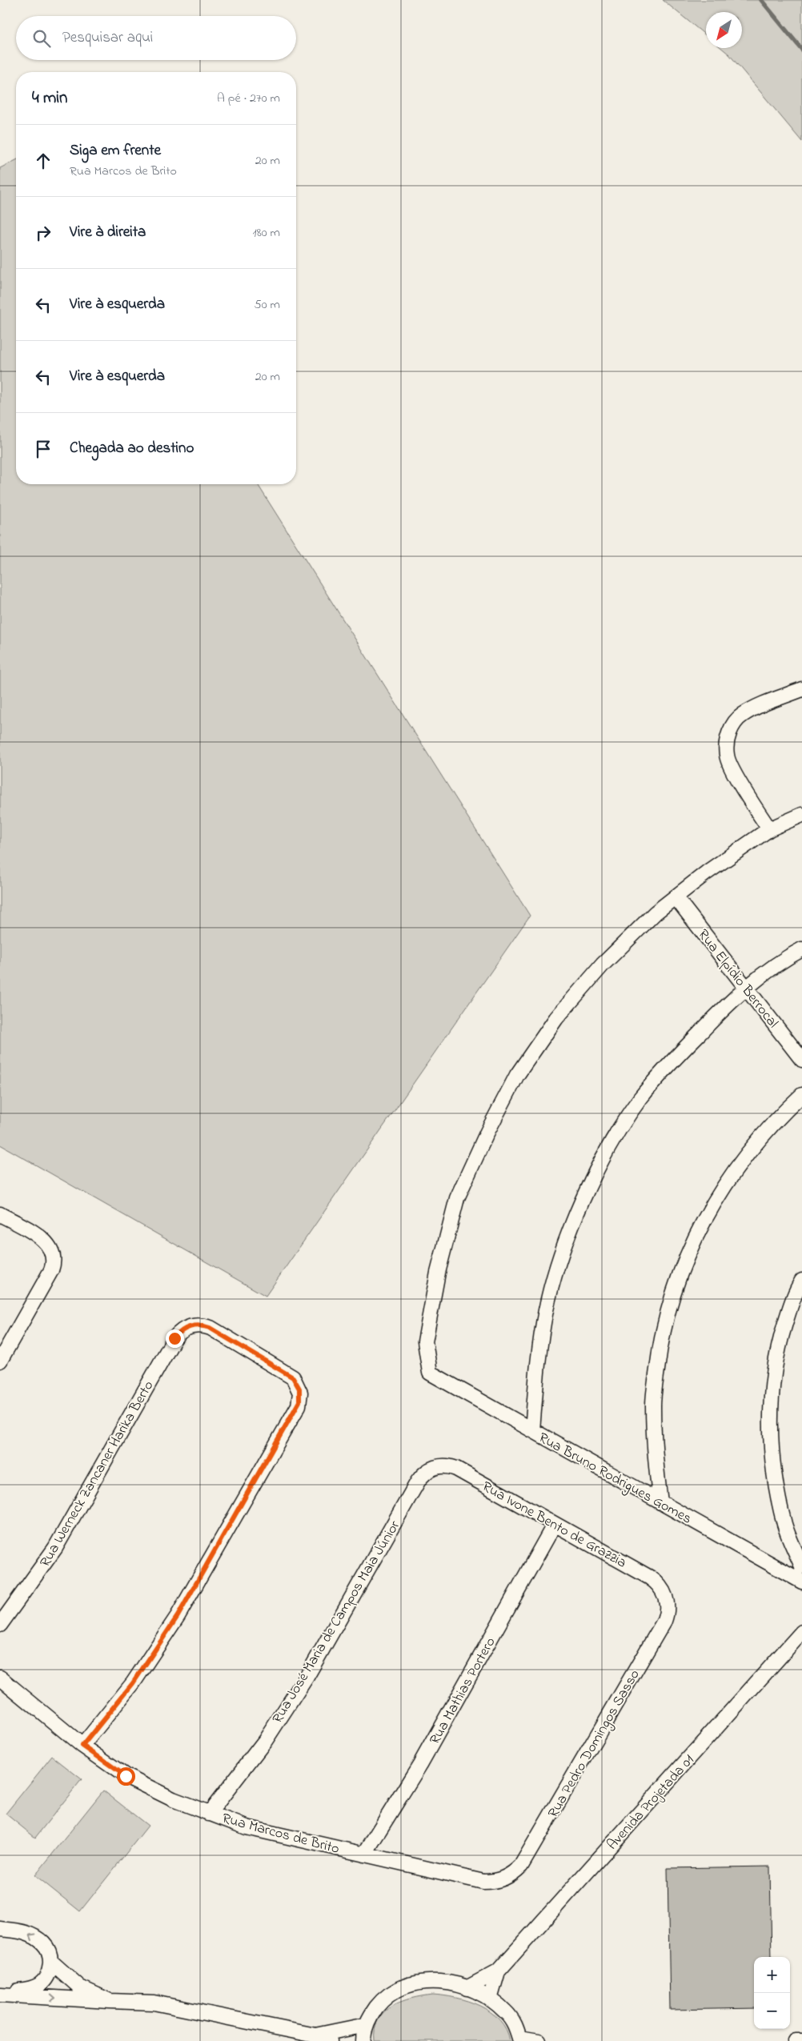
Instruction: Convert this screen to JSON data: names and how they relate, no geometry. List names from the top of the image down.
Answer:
{
  "streets": {
    "street": [
      "Rua Elpídio Berrocal",
      "Rua Werneck Zancaner Harika Berto",
      "Rua Bruno Rodrigues Gomes",
      "Rua Ivone Bento de Grazzia",
      "Rua José Maria de Campos Maia Júnior",
      "Rua Mathias Portero",
      "Rua Pedro Domingos Sasso",
      "Avenida Projetada 01",
      "Rua Marcos de Brito"
    ]
  },
  "crossings": [
    ["Rua Elpídio Berrocal", "Rua Bruno Rodrigues Gomes"],
    ["Rua Werneck Zancaner Harika Berto", "Rua Marcos de Brito"],
    ["Rua Ivone Bento de Grazzia", "Rua José Maria de Campos Maia Júnior"],
    ["Rua Ivone Bento de Grazzia", "Rua Mathias Portero"],
    ["Rua Ivone Bento de Grazzia", "Rua Pedro Domingos Sasso"],
    ["Rua José Maria de Campos Maia Júnior", "Rua Marcos de Brito"],
    ["Rua Mathias Portero", "Rua Marcos de Brito"],
    ["Rua Pedro Domingos Sasso", "Rua Marcos de Brito"]
  ],
  "north": "bottom left",
  "page": {
    "search": "Pesquisar aqui",
    "heading": ["4 min", "A pé · 270 m"],
    "list": [
      ["Siga em frente", "Rua Marcos de Brito", "20 m"],
      ["Vire à direita", "180 m"],
      ["Vire à esquerda", "50 m"],
      ["Vire à esquerda", "20 m"],
      "Chegada ao destino"
    ],
    "map_buttons": ["+", "−"]
  }
}
